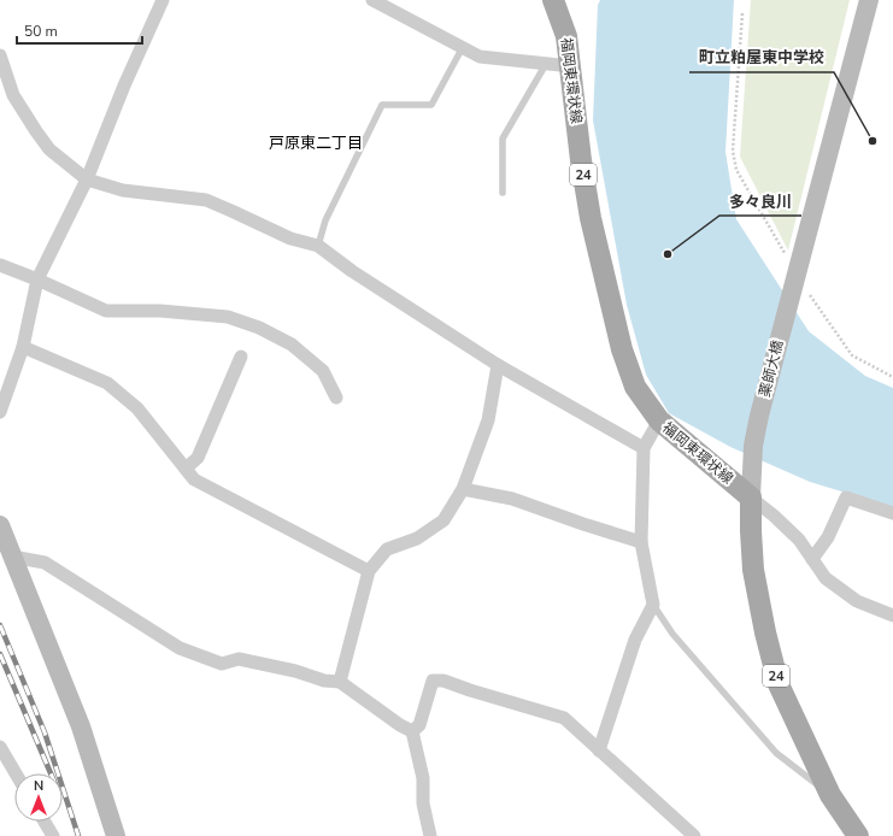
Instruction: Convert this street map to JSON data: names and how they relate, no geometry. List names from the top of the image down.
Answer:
{
  "streets": {
    "main road": ["福岡東環状線", "24"],
    "street": ["薬師大橋"]
  },
  "crossings": [
    ["福岡東環状線", "24"],
    ["福岡東環状線", "薬師大橋"],
    ["24", "薬師大橋"]
  ],
  "districts": ["戸原東二丁目"],
  "places": ["町立粕屋東中学校", "多々良川"],
  "scale_bar": "50 m",
  "north": "top"
}
